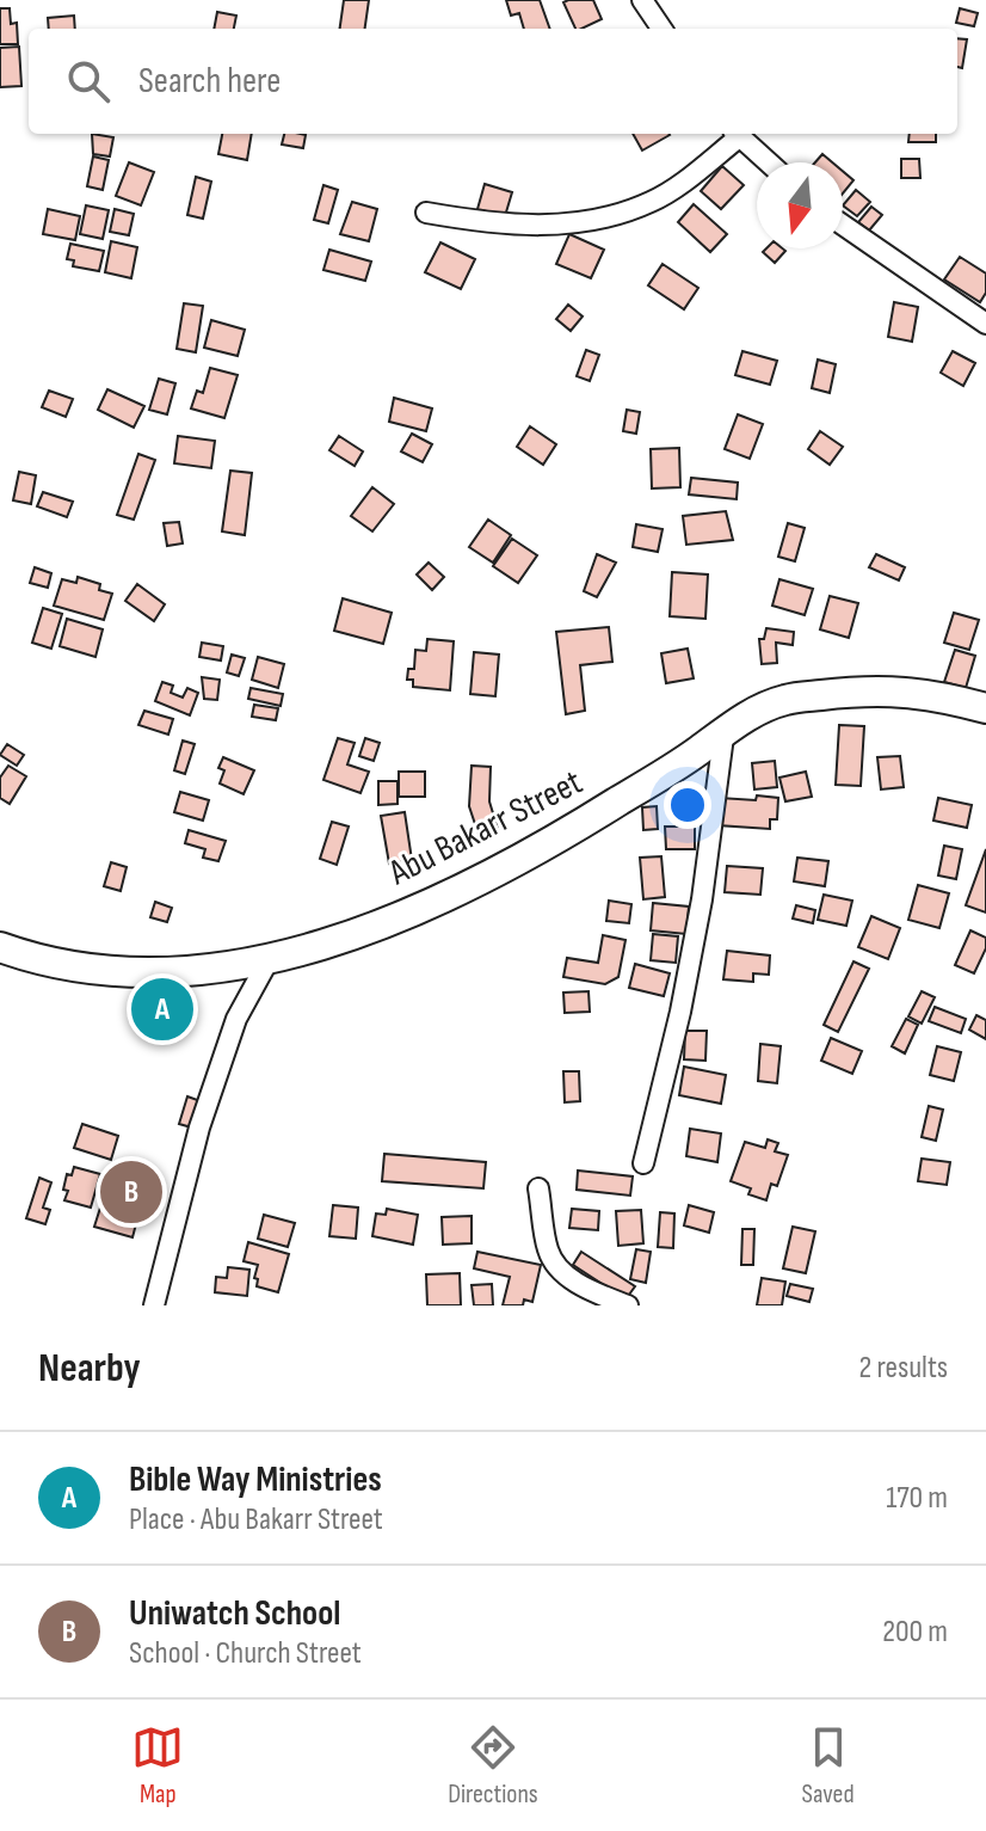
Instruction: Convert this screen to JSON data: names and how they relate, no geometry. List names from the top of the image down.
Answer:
{
  "streets": {
    "street": ["Abu Bakarr Street"]
  },
  "north": "bottom",
  "page": {
    "search": "Search here",
    "pins": ["A", "B"],
    "heading": ["Nearby", "2 results"],
    "list": [
      {
        "mark": "A",
        "name": "Bible Way Ministries",
        "note": "Place · Abu Bakarr Street",
        "value": "170 m"
      },
      {
        "mark": "B",
        "name": "Uniwatch School",
        "note": "School · Church Street",
        "value": "200 m"
      }
    ],
    "nav": ["Map", "Directions", "Saved"]
  }
}
